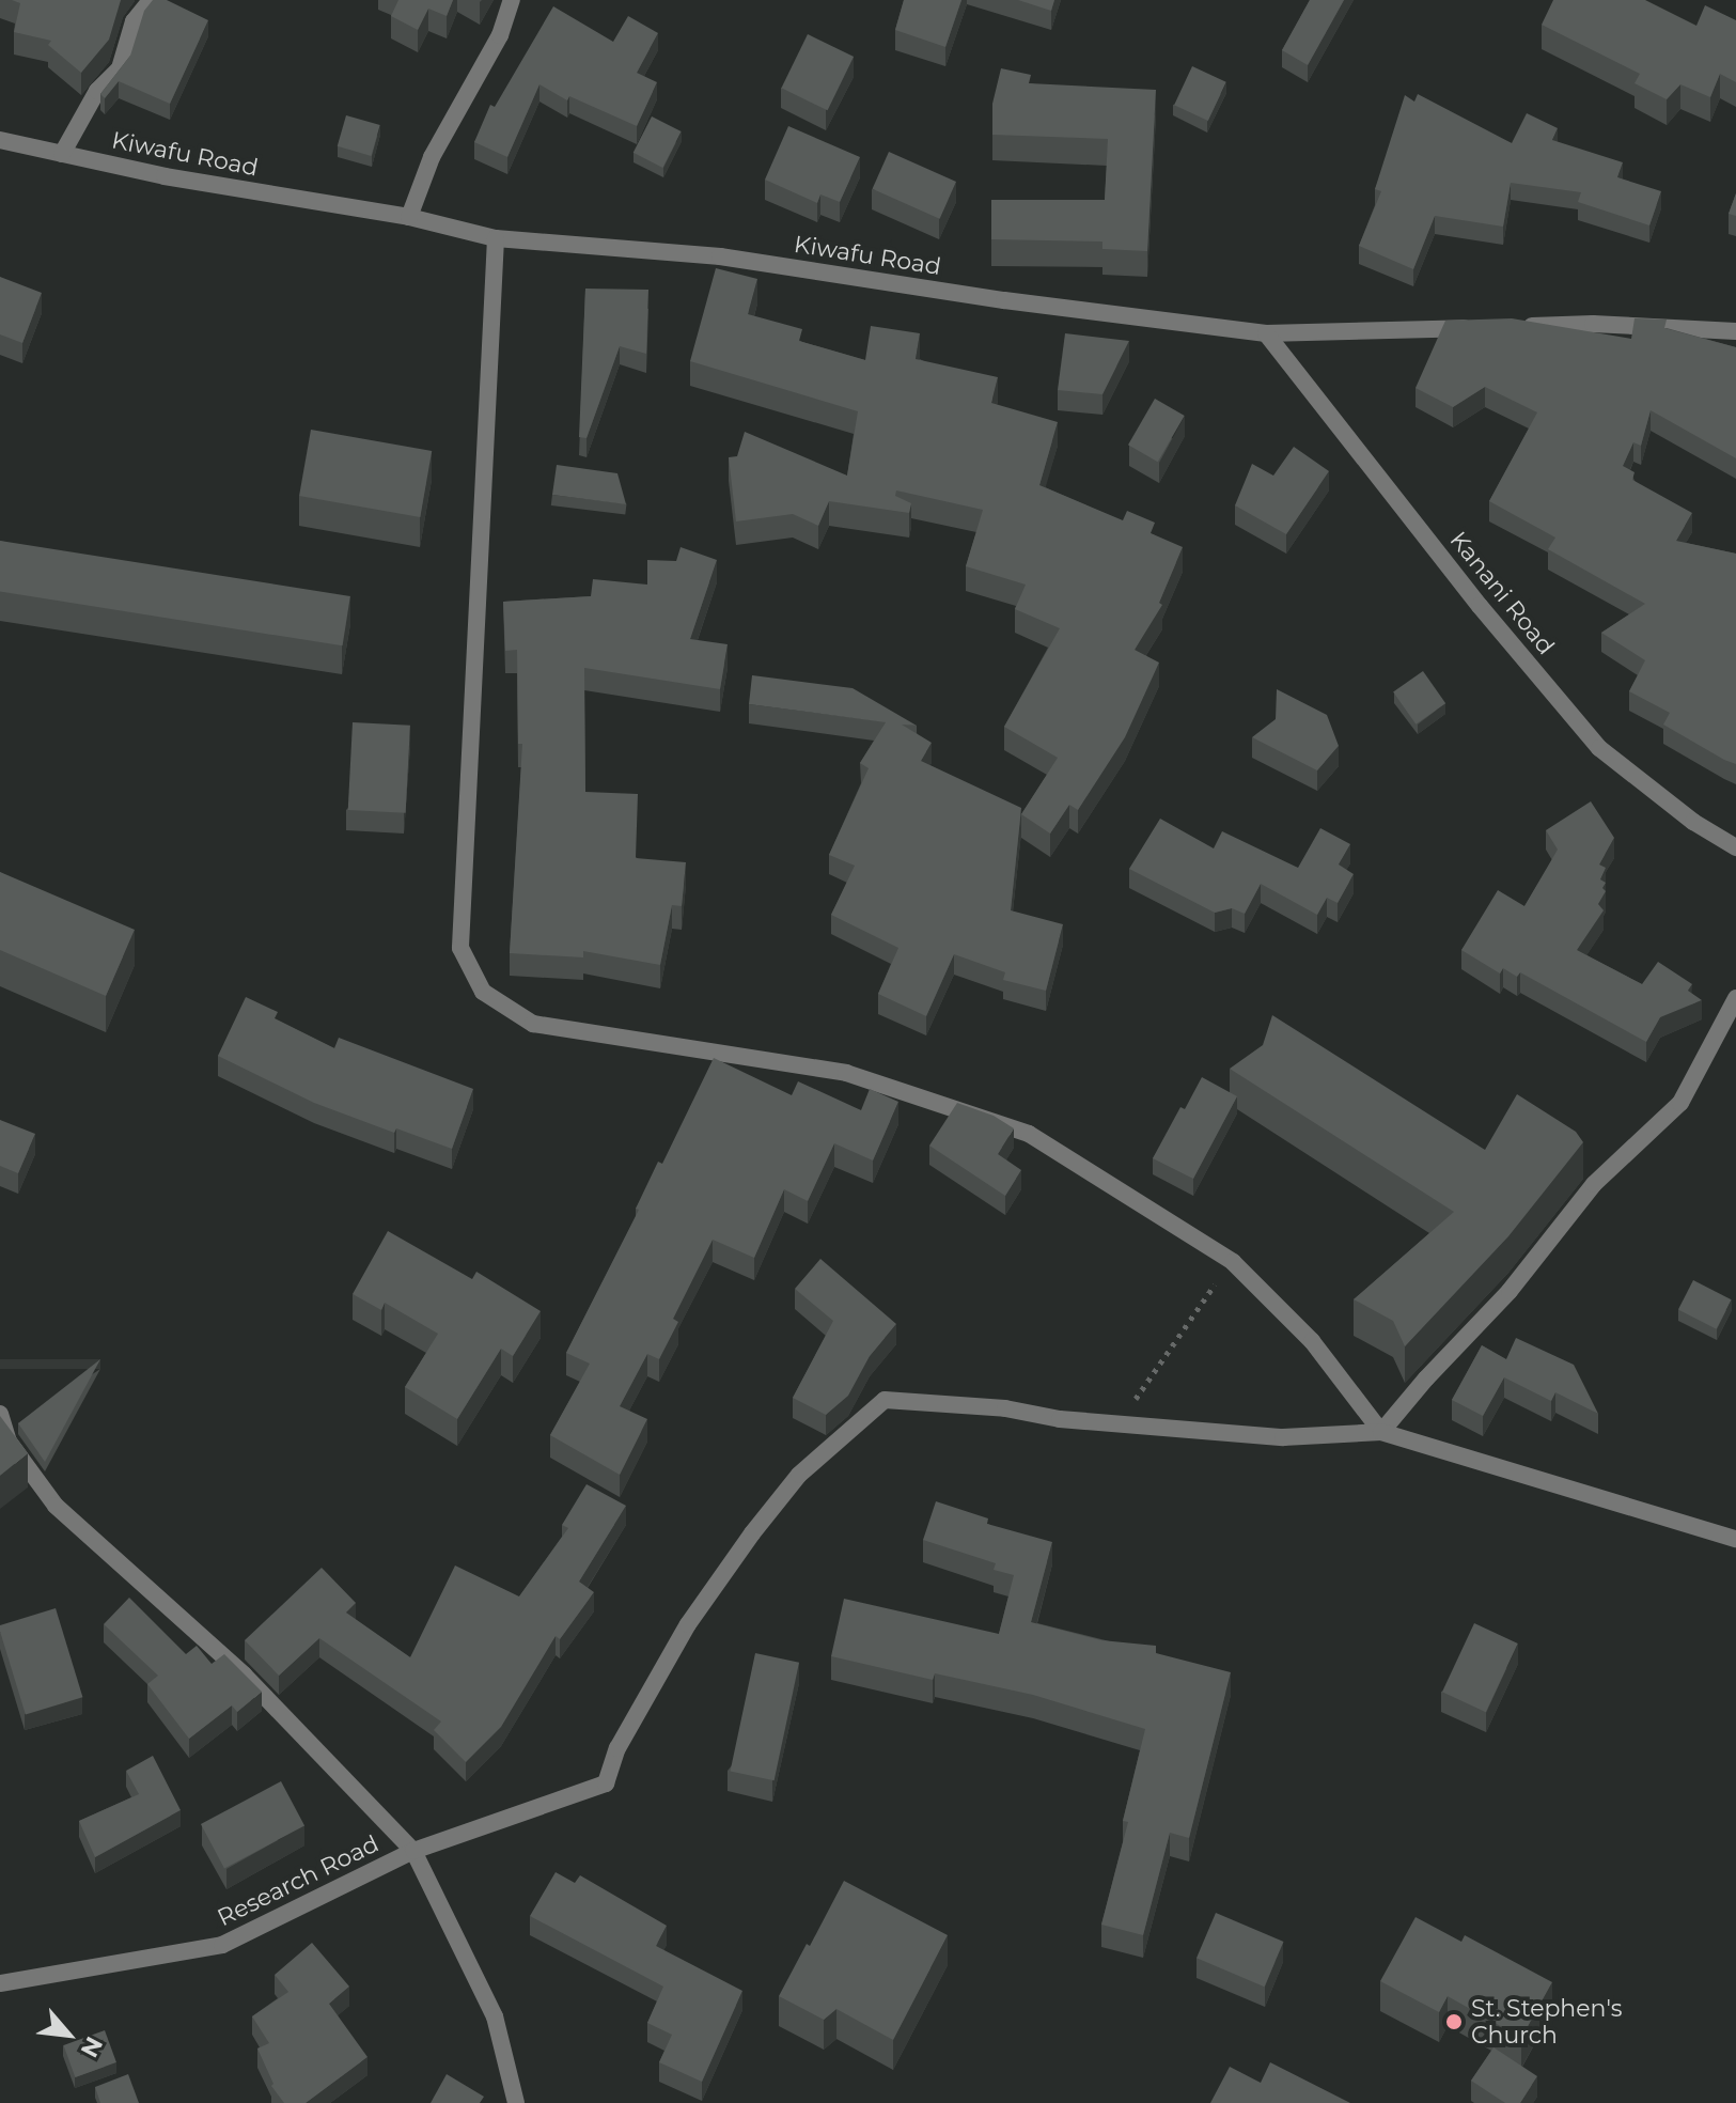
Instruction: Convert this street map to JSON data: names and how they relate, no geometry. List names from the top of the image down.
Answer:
{
  "streets": {
    "street": ["Kiwafu Road", "Kanani Road", "Research Road"]
  },
  "crossings": [
    ["Kiwafu Road", "Kanani Road"]
  ],
  "places": ["St. Stephen's Church"],
  "north": "bottom right"
}
